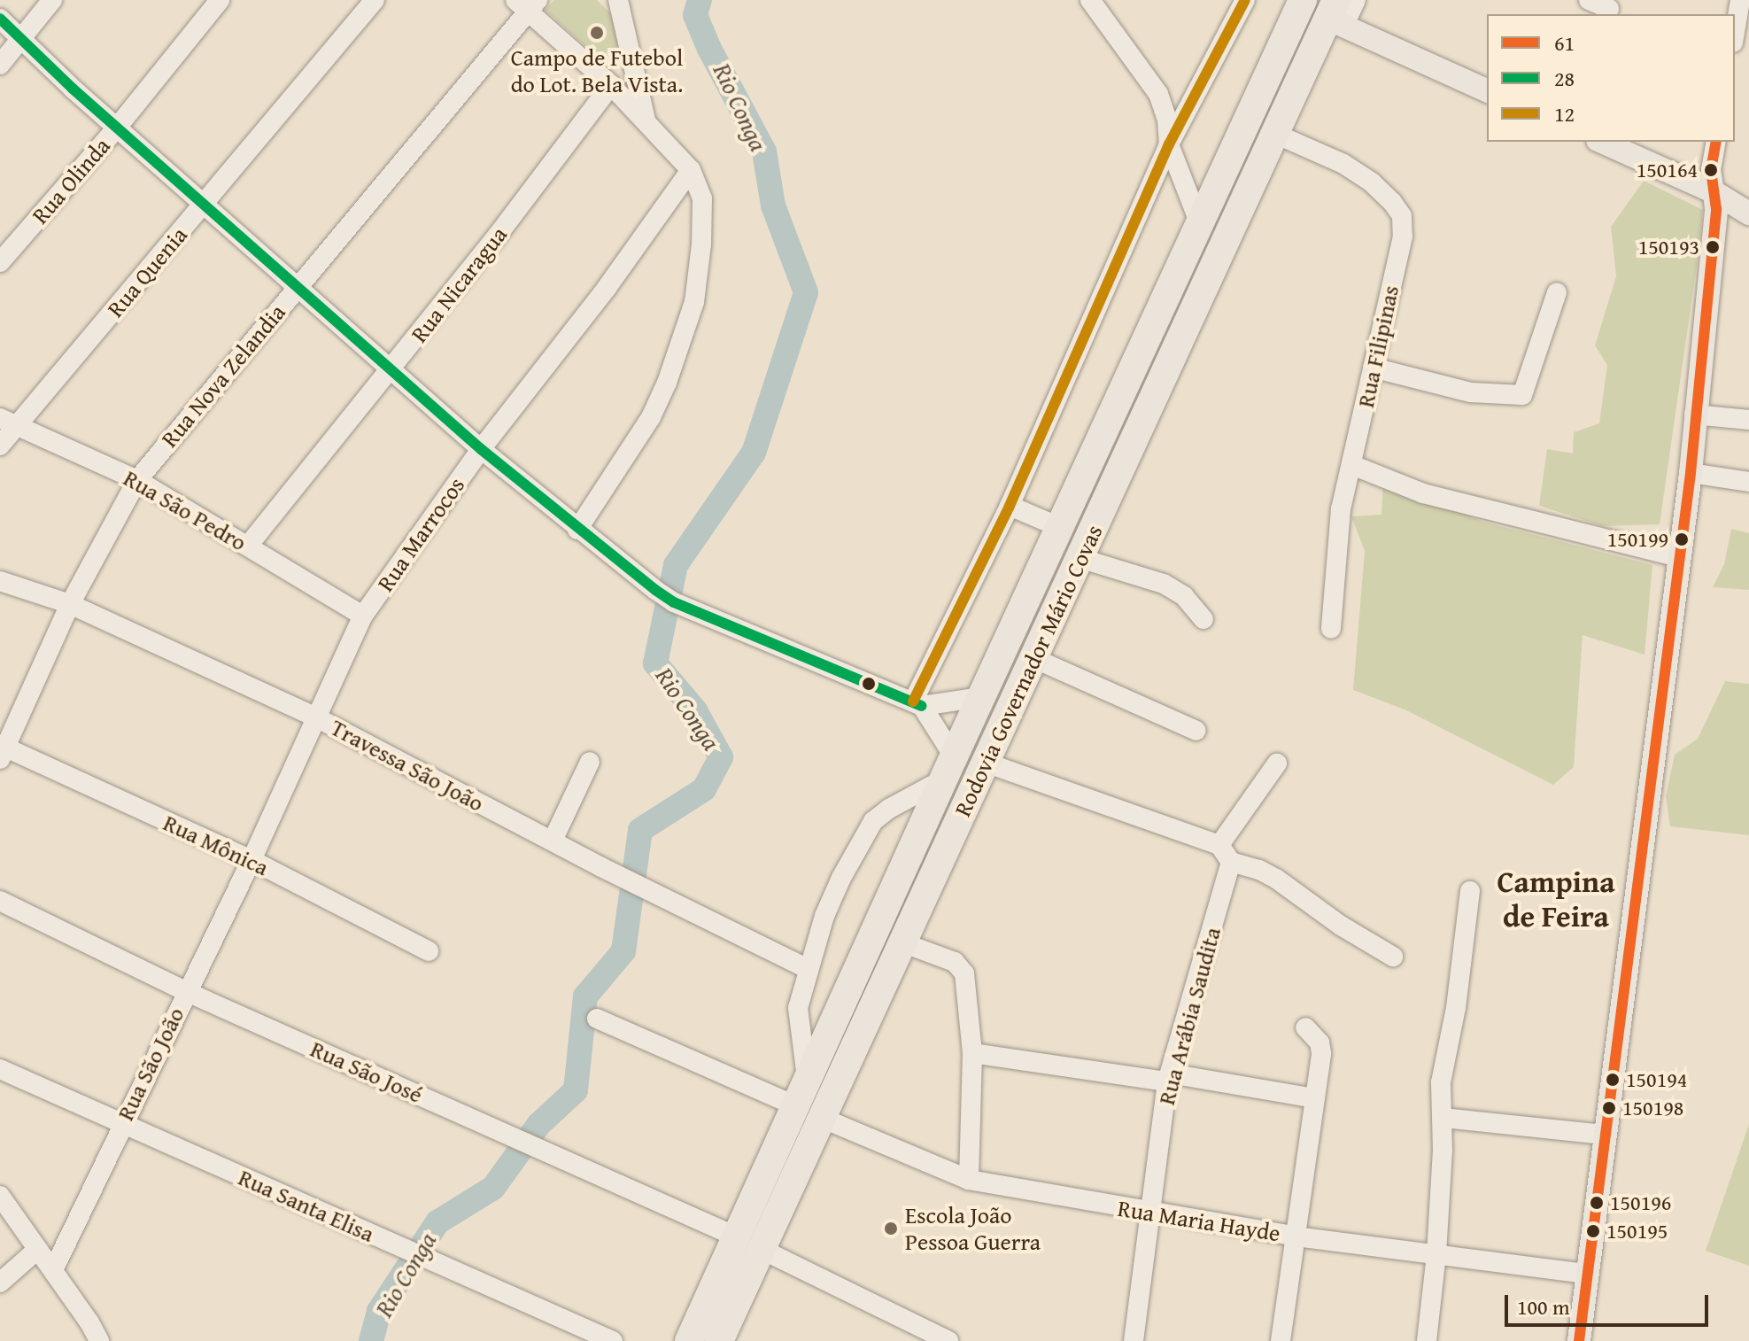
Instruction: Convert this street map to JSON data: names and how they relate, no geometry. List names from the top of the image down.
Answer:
{
  "streets": {
    "highway": ["Rodovia Governador Mário Covas"],
    "street": [
      "Rua Olinda",
      "Rua Quenia",
      "Rua Nicaragua",
      "Rua Filipinas",
      "Rua Nova Zelandia",
      "Rua São Pedro",
      "Rua Marrocos",
      "Travessa São João",
      "Rua Mônica",
      "Rua Arábia Saudita",
      "Rua São João",
      "Rua São José",
      "Rua Santa Elisa",
      "Rua Maria Hayde"
    ]
  },
  "crossings": [
    ["Rua Quenia", "Rua São Pedro"],
    ["Rua Nicaragua", "Rua São Pedro"],
    ["Rua Filipinas", "Rodovia Governador Mário Covas"],
    ["Rua Nova Zelandia", "Rua São Pedro"],
    ["Rua Nova Zelandia", "Travessa São João"],
    ["Rua Nova Zelandia", "Rua Mônica"],
    ["Rua São Pedro", "Rua Marrocos"],
    ["Rua Marrocos", "Travessa São João"],
    ["Rua Marrocos", "Rua Mônica"],
    ["Rua Marrocos", "Rua São João"],
    ["Rodovia Governador Mário Covas", "Rua São José"],
    ["Rodovia Governador Mário Covas", "Rua Maria Hayde"],
    ["Rua Mônica", "Rua São João"],
    ["Rua Arábia Saudita", "Rua Maria Hayde"],
    ["Rua São João", "Rua São José"],
    ["Rua São João", "Rua Santa Elisa"]
  ],
  "districts": ["Campina de Feira"],
  "water": ["Rio Conga"],
  "places": [
    "Campo de Futebol do Lot. Bela Vista.",
    "150164",
    "150193",
    "150199",
    "150194",
    "150198",
    "150196",
    "Escola João Pessoa Guerra",
    "150195"
  ],
  "lines": ["transit line 12", "transit line 28", "transit line 61"],
  "legend": ["61", "28", "12"],
  "scale_bar": "100 m"
}
